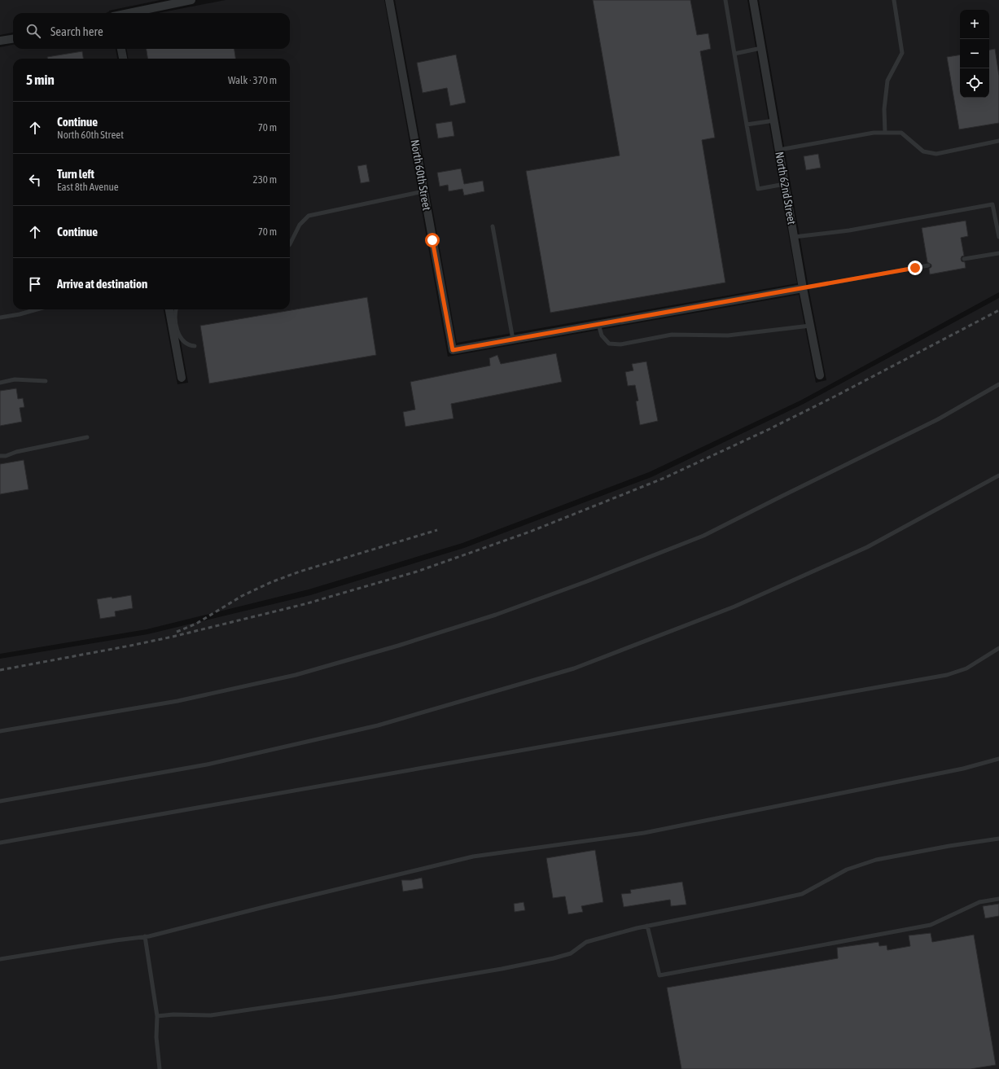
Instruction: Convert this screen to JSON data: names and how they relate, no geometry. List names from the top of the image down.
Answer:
{
  "streets": {
    "street": ["North 60th Street", "North 62nd Street"]
  },
  "page": {
    "map_buttons": ["+", "−"],
    "search": "Search here",
    "heading": ["5 min", "Walk · 370 m"],
    "list": [
      ["Continue", "North 60th Street", "70 m"],
      ["Turn left", "East 8th Avenue", "230 m"],
      ["Continue", "70 m"],
      "Arrive at destination"
    ]
  }
}
